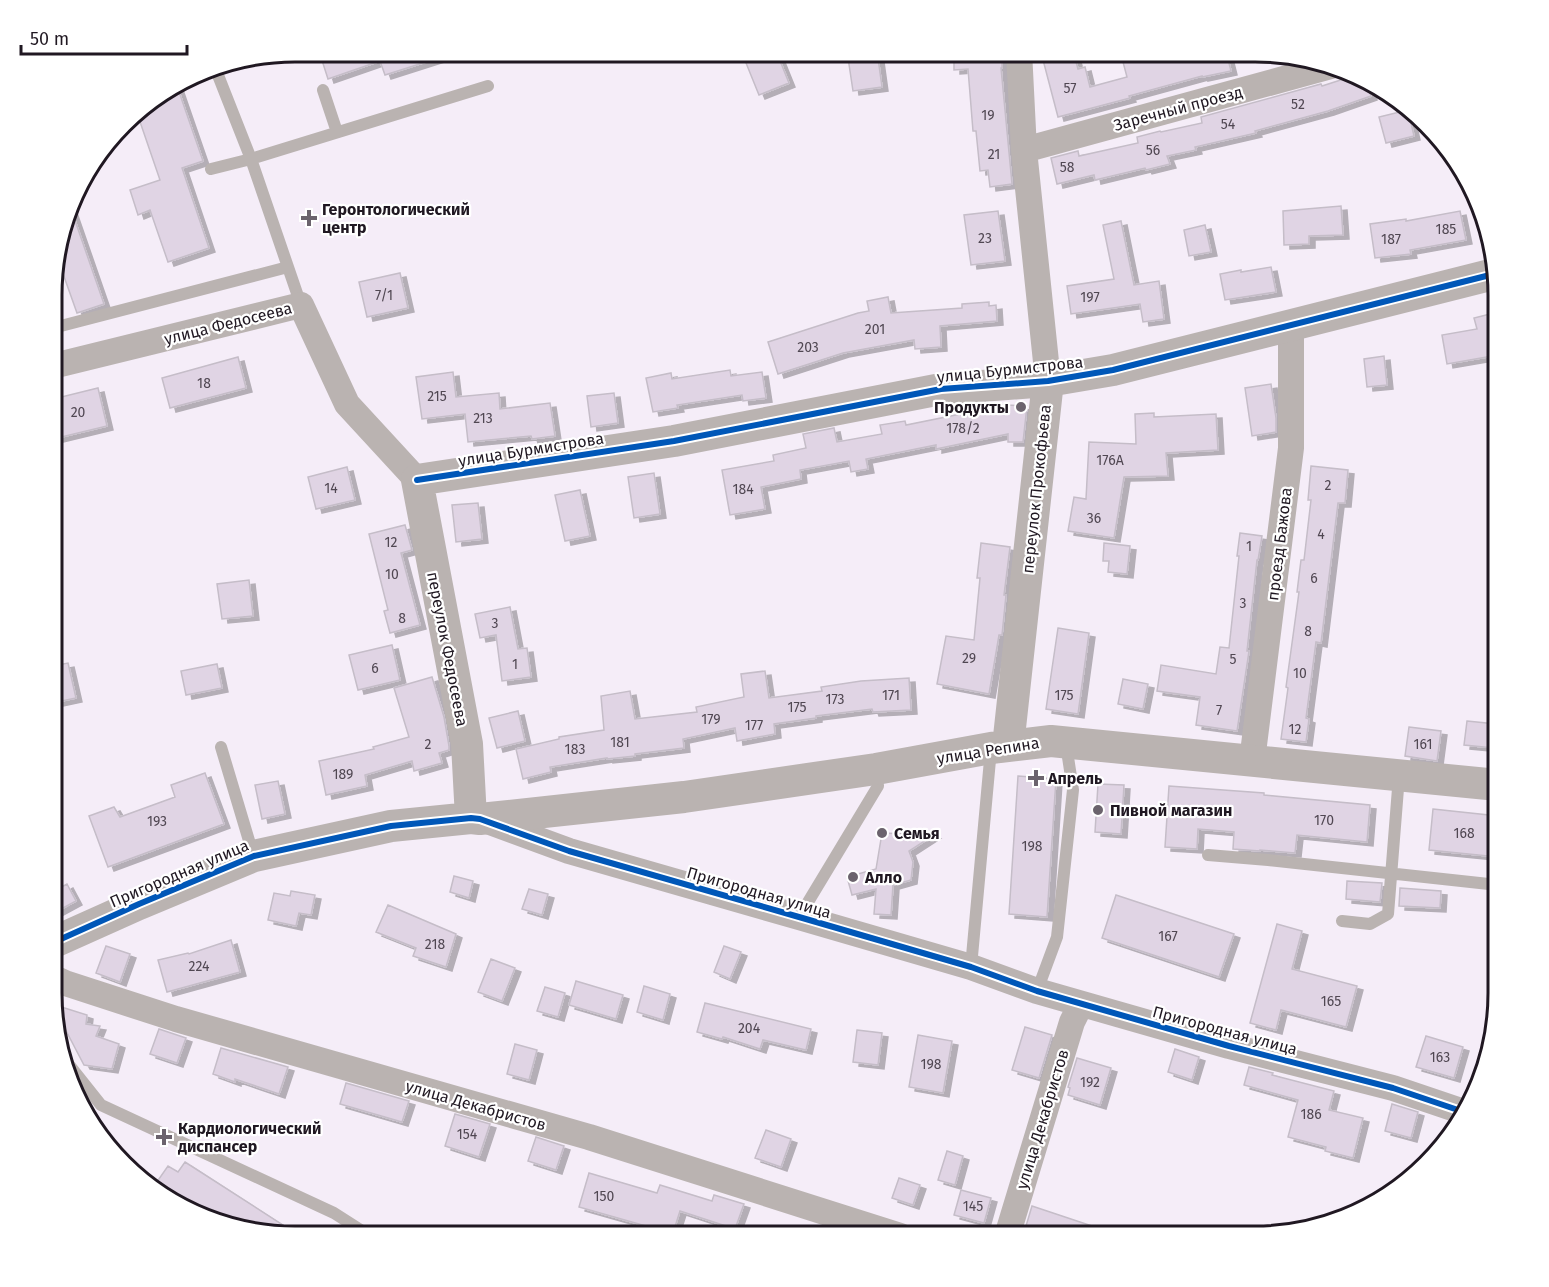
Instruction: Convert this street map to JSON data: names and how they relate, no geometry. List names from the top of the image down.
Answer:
{
  "streets": {
    "street": [
      "Заречный проезд",
      "улица Федосеева",
      "улица Бурмистрова",
      "переулок Прокофьева",
      "проезд Бажова",
      "переулок Федосеева",
      "улица Репина",
      "Пригородная улица",
      "улица Декабристов"
    ]
  },
  "crossings": [
    ["Заречный проезд", "переулок Прокофьева"],
    ["улица Федосеева", "улица Бурмистрова"],
    ["улица Федосеева", "переулок Федосеева"],
    ["улица Бурмистрова", "переулок Прокофьева"],
    ["улица Бурмистрова", "проезд Бажова"],
    ["улица Бурмистрова", "переулок Федосеева"],
    ["переулок Прокофьева", "улица Репина"],
    ["проезд Бажова", "улица Репина"],
    ["переулок Федосеева", "улица Репина"],
    ["переулок Федосеева", "Пригородная улица"],
    ["улица Репина", "Пригородная улица"],
    ["Пригородная улица", "улица Декабристов"]
  ],
  "places": {
    "health": ["Геронтологический центр", "Апрель", "Кардиологический диспансер"],
    "other": [
      "Продукты",
      "Пивной магазин",
      "Семья",
      "Алло"
    ]
  },
  "house_numbers": [
    "57",
    "52",
    "19",
    "54",
    "56",
    "21",
    "58",
    "185",
    "23",
    "187",
    "7/1",
    "197",
    "201",
    "203",
    "18",
    "215",
    "20",
    "213",
    "178/2",
    "176А",
    "2",
    "14",
    "184",
    "36",
    "4",
    "12",
    "1",
    "10",
    "6",
    "3",
    "8",
    "3",
    "8",
    "29",
    "5",
    "1",
    "6",
    "10",
    "171",
    "175",
    "173",
    "175",
    "7",
    "179",
    "177",
    "12",
    "181",
    "2",
    "161",
    "183",
    "189",
    "170",
    "193",
    "168",
    "198",
    "167",
    "218",
    "224",
    "165",
    "204",
    "163",
    "198",
    "192",
    "186",
    "154",
    "150",
    "145"
  ],
  "scale_bar": "50 m"
}
